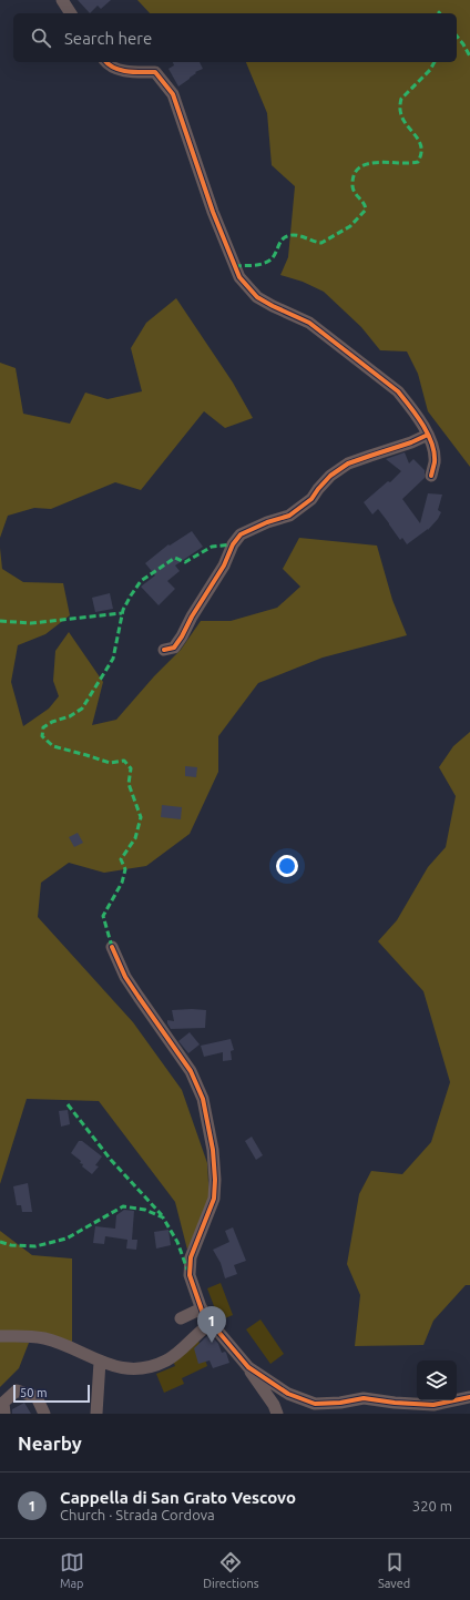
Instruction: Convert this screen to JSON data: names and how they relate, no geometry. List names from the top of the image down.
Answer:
{
  "scale_bar": "50 m",
  "page": {
    "search": "Search here",
    "pins": "1",
    "scale": "50 m",
    "heading": "Nearby",
    "list": [
      {
        "mark": "1",
        "name": "Cappella di San Grato Vescovo",
        "note": "Church · Strada Cordova",
        "value": "320 m"
      }
    ],
    "nav": ["Map", "Directions", "Saved"]
  }
}
